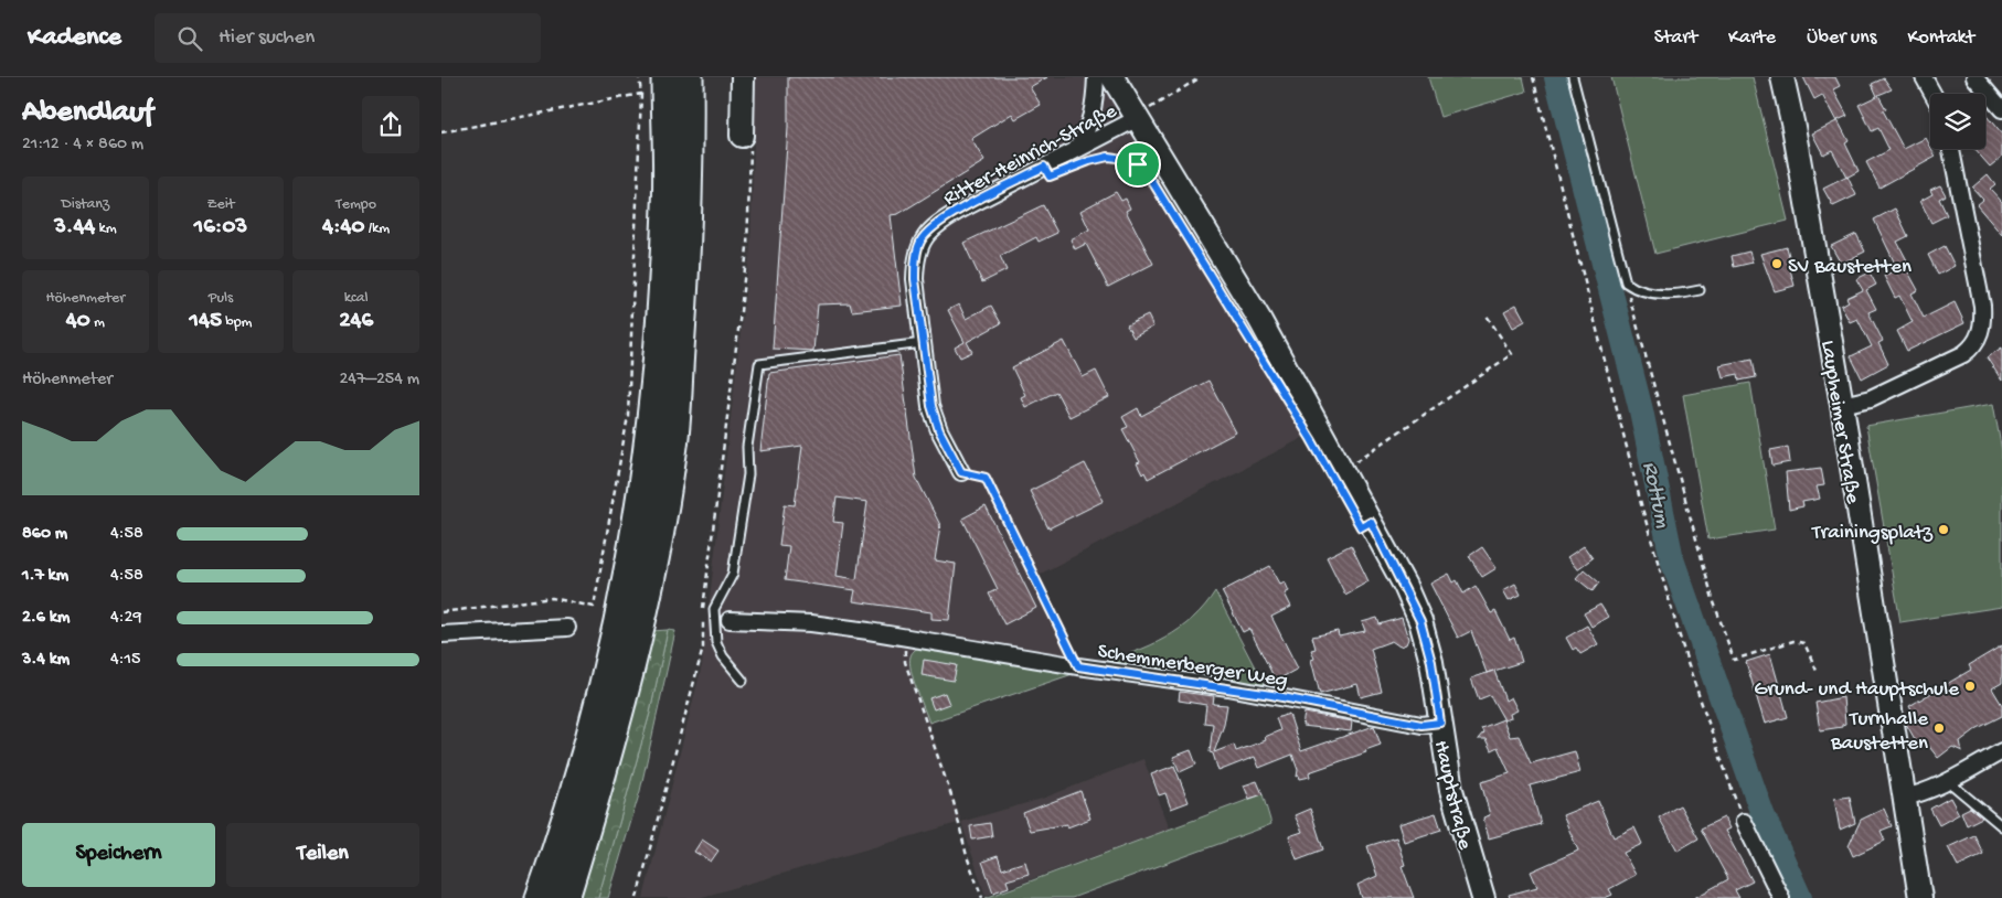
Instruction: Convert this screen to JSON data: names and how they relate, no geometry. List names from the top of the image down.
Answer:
{
  "streets": {
    "main road": ["Laupheimer Straße", "Hauptstraße"],
    "street": ["Ritter-Heinrich-Straße", "Schemmerberger Weg"]
  },
  "crossings": [
    ["Ritter-Heinrich-Straße", "Hauptstraße"],
    ["Schemmerberger Weg", "Hauptstraße"]
  ],
  "water": ["Rottum"],
  "places": [
    "SV Baustetten",
    "Trainingsplatz",
    "Grund- und Hauptschule",
    "Turnhalle Baustetten"
  ],
  "page": {
    "header": "Kadence",
    "search": "Hier suchen",
    "nav": [
      "Start",
      "Karte",
      "Über uns",
      "Kontakt"
    ],
    "heading": ["Abendlauf", "21:12 · 4 × 860 m"],
    "stats": [
      ["Distanz", "3.44 km"],
      ["Zeit", "16:03"],
      ["Tempo", "4:40 /km"],
      ["Höhenmeter", "40 m"],
      ["Puls", "145 bpm"],
      ["kcal", "246"]
    ],
    "chart": ["Höhenmeter", "247–254 m"],
    "list": [
      {
        "name": "860 m",
        "note": "4:58"
      },
      {
        "name": "1.7 km",
        "note": "4:58"
      },
      {
        "name": "2.6 km",
        "note": "4:29"
      },
      {
        "name": "3.4 km",
        "note": "4:15"
      }
    ],
    "buttons": ["Speichern", "Teilen"]
  }
}
